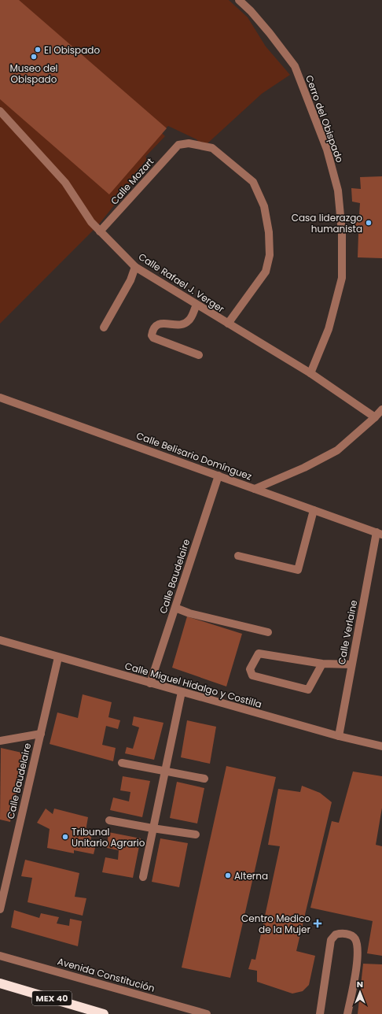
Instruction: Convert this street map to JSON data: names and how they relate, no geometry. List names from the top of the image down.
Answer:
{
  "streets": {
    "highway": ["MEX 40"],
    "street": [
      "Cerro del Obispado",
      "Calle Mozart",
      "Calle Rafael J. Verger",
      "Calle Belisario Domínguez",
      "Calle Baudelaire",
      "Calle Verlaine",
      "Calle Miguel Hidalgo y Costilla",
      "Avenida Constitución"
    ]
  },
  "crossings": [
    ["Cerro del Obispado", "Calle Rafael J. Verger"],
    ["Calle Mozart", "Calle Rafael J. Verger"],
    ["Calle Belisario Domínguez", "Calle Baudelaire"],
    ["Calle Belisario Domínguez", "Calle Verlaine"],
    ["Calle Baudelaire", "Calle Miguel Hidalgo y Costilla"],
    ["Calle Verlaine", "Calle Miguel Hidalgo y Costilla"]
  ],
  "places": {
    "other": [
      "El Obispado",
      "Museo del Obispado",
      "Casa liderazgo humanista",
      "Tribunal Unitario Agrario",
      "Alterna"
    ],
    "health": ["Centro Medico de la Mujer"]
  },
  "north": "top"
}
